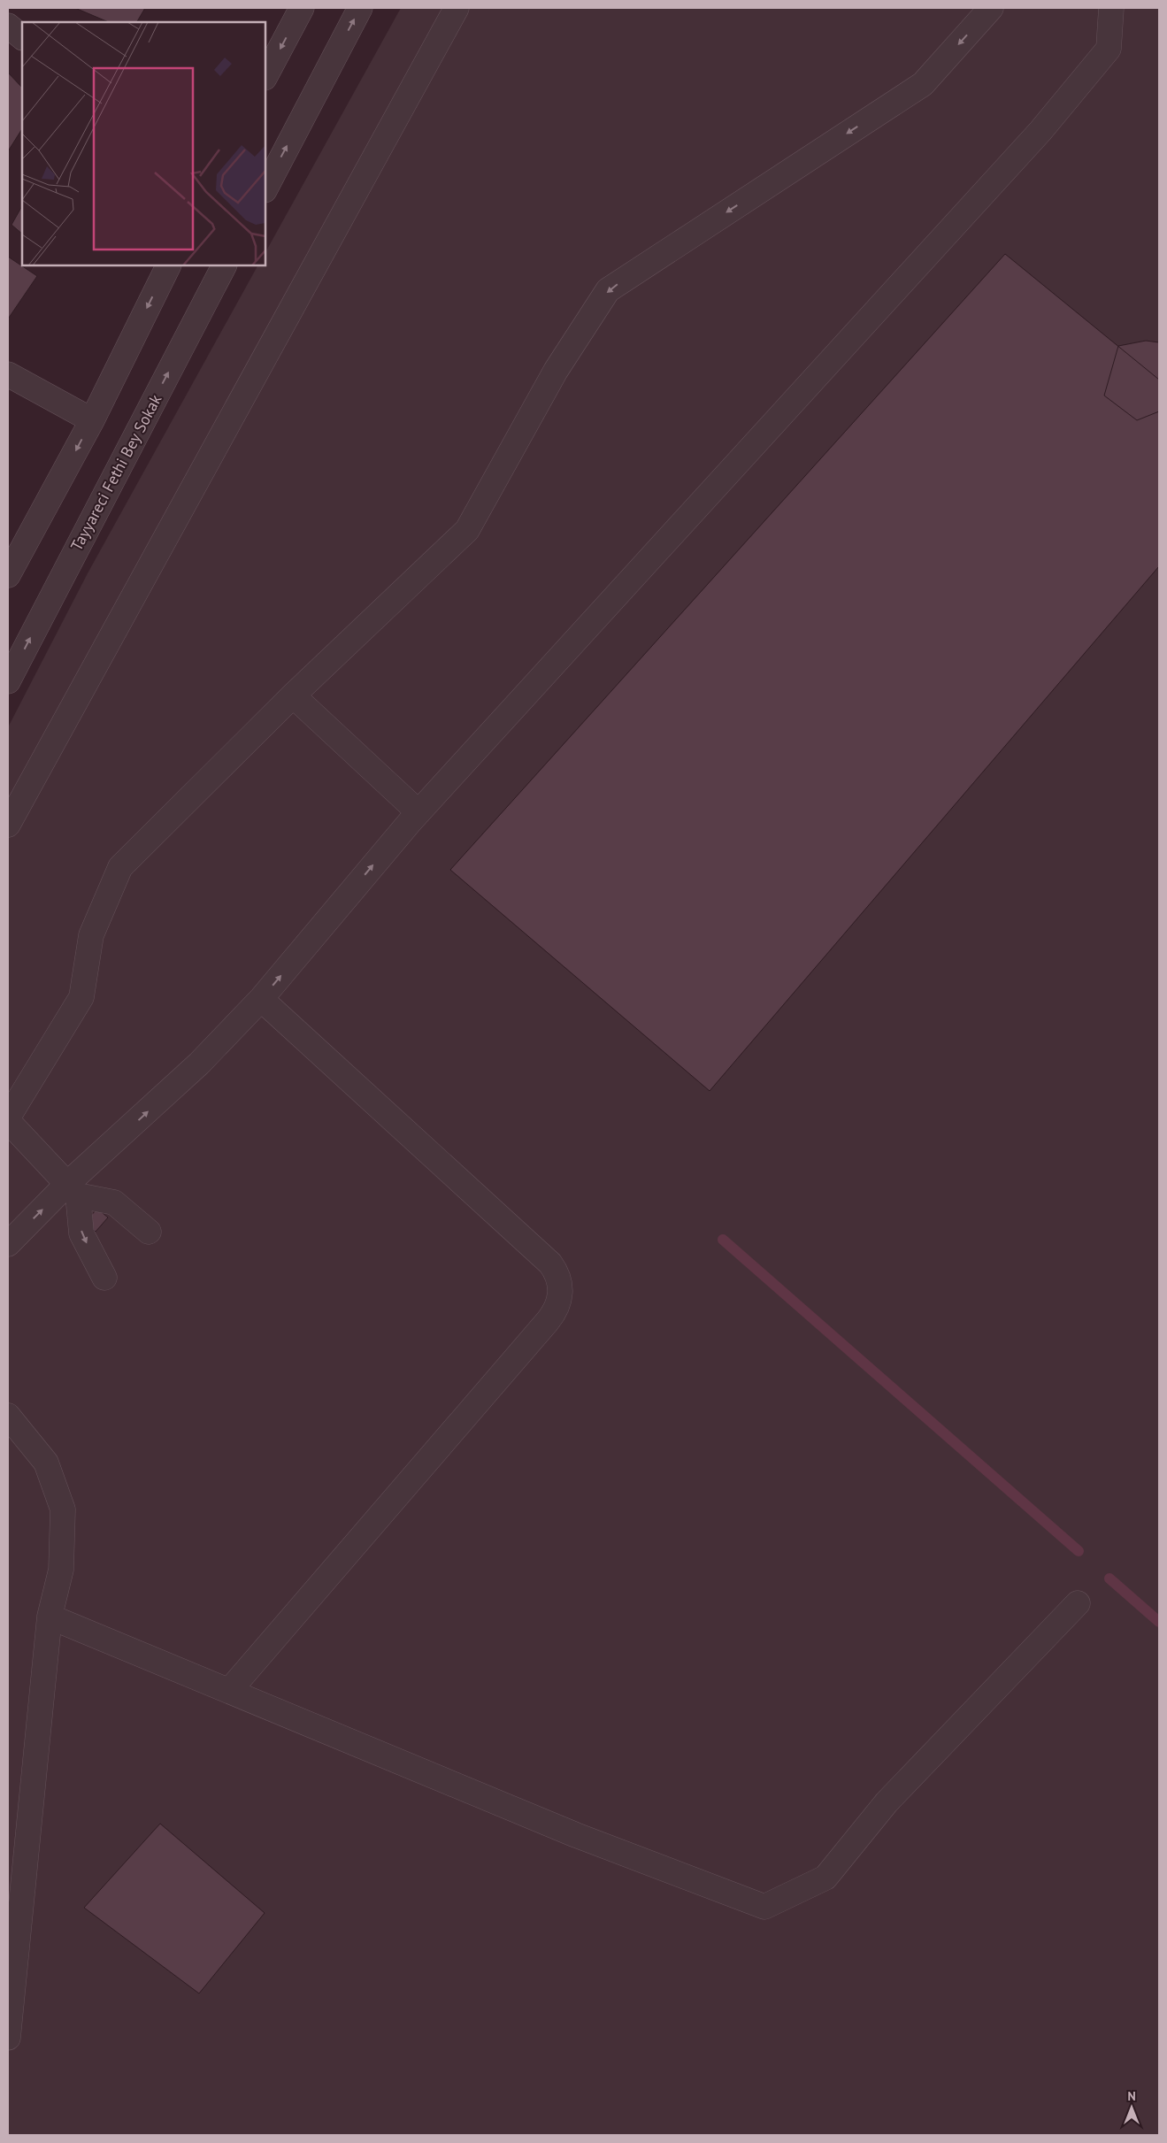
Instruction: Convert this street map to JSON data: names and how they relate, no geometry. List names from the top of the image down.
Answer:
{
  "streets": {
    "street": ["Tayyareci Fethi Bey Sokak"]
  },
  "north": "top"
}
